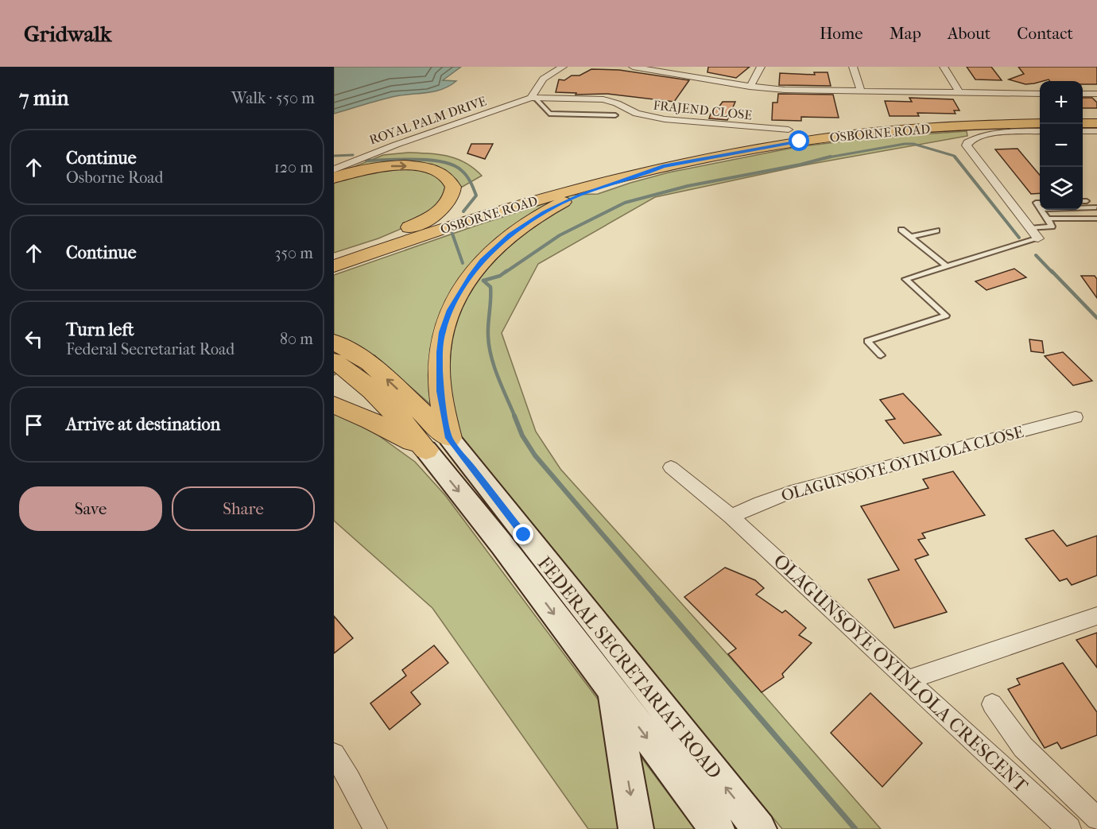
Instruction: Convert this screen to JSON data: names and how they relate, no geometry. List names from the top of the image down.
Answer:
{
  "streets": {
    "main road": ["OSBORNE ROAD", "FEDERAL SECRETARIAT ROAD"],
    "street": [
      "FRAJEND CLOSE",
      "ROYAL PALM DRIVE",
      "OLAGUNSOYE OYINLOLA CLOSE",
      "OLAGUNSOYE OYINLOLA CRESCENT"
    ]
  },
  "crossings": [
    ["FRAJEND CLOSE", "ROYAL PALM DRIVE"],
    ["OLAGUNSOYE OYINLOLA CLOSE", "OLAGUNSOYE OYINLOLA CRESCENT"]
  ],
  "page": {
    "header": "Gridwalk",
    "nav": [
      "Home",
      "Map",
      "About",
      "Contact"
    ],
    "heading": ["7 min", "Walk · 550 m"],
    "map_buttons": ["+", "−"],
    "list": [
      ["Continue", "Osborne Road", "120 m"],
      ["Continue", "350 m"],
      ["Turn left", "Federal Secretariat Road", "80 m"],
      "Arrive at destination"
    ],
    "buttons": ["Save", "Share"]
  }
}
